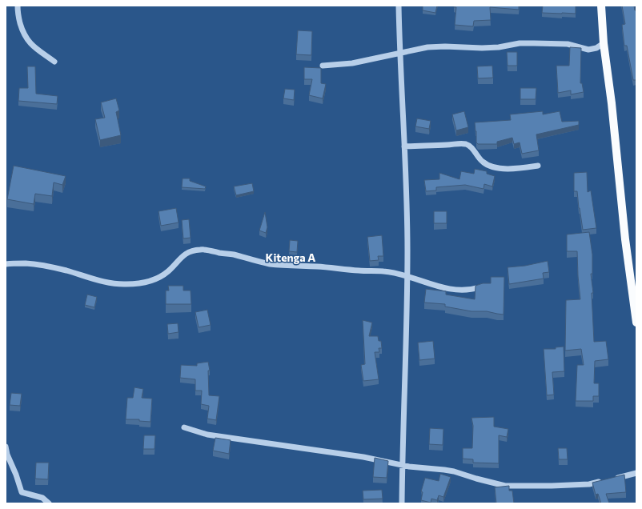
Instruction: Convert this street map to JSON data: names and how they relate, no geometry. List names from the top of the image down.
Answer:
{
  "districts": ["Kitenga A"]
}
